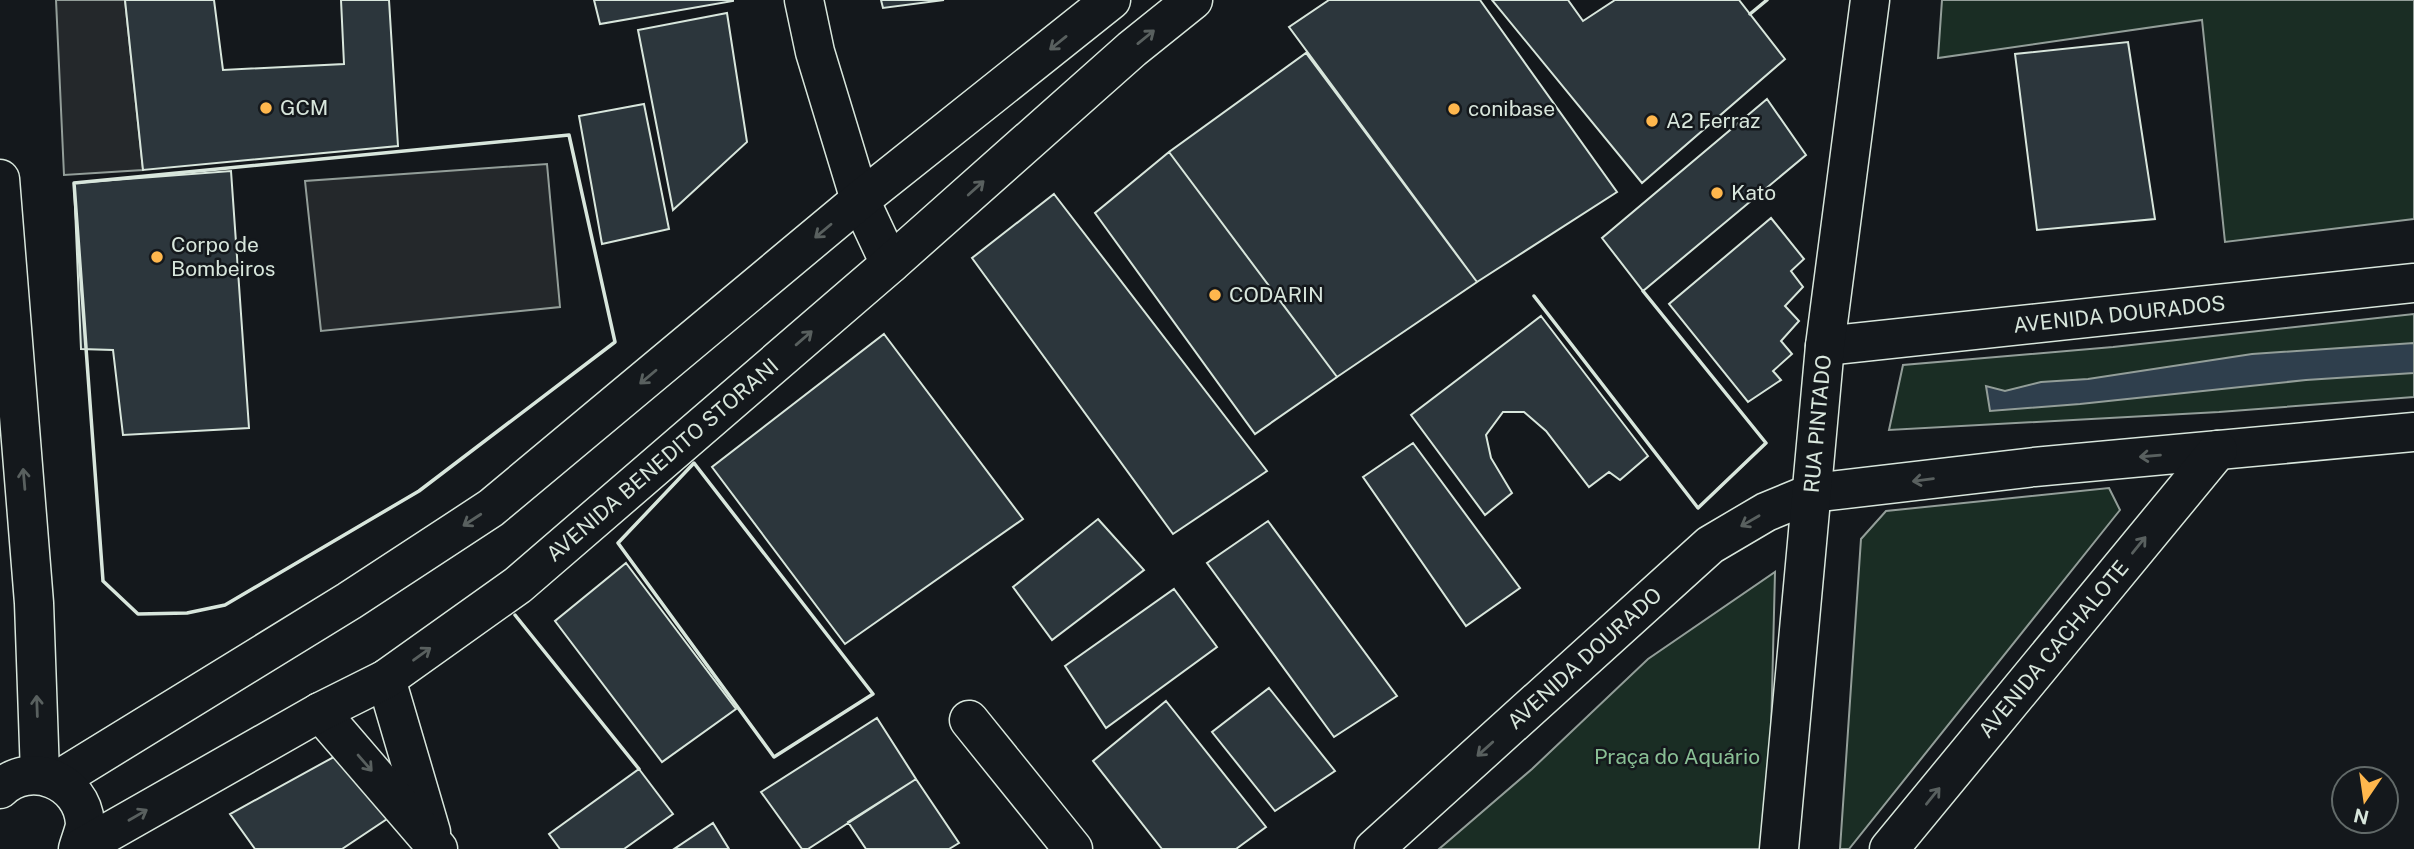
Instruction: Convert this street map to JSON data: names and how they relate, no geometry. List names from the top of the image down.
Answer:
{
  "streets": {
    "street": [
      "AVENIDA DOURADOS",
      "RUA PINTADO",
      "AVENIDA BENEDITO STORANI",
      "AVENIDA CACHALOTE",
      "AVENIDA DOURADO"
    ]
  },
  "crossings": [
    ["AVENIDA DOURADOS", "RUA PINTADO"],
    ["RUA PINTADO", "AVENIDA DOURADO"]
  ],
  "one_way": ["AVENIDA CACHALOTE", "AVENIDA DOURADO"],
  "parks": ["Praça do Aquário"],
  "places": [
    "GCM",
    "conibase",
    "A2 Ferraz",
    "Kato",
    "Corpo de Bombeiros",
    "CODARIN"
  ],
  "north": "bottom"
}
